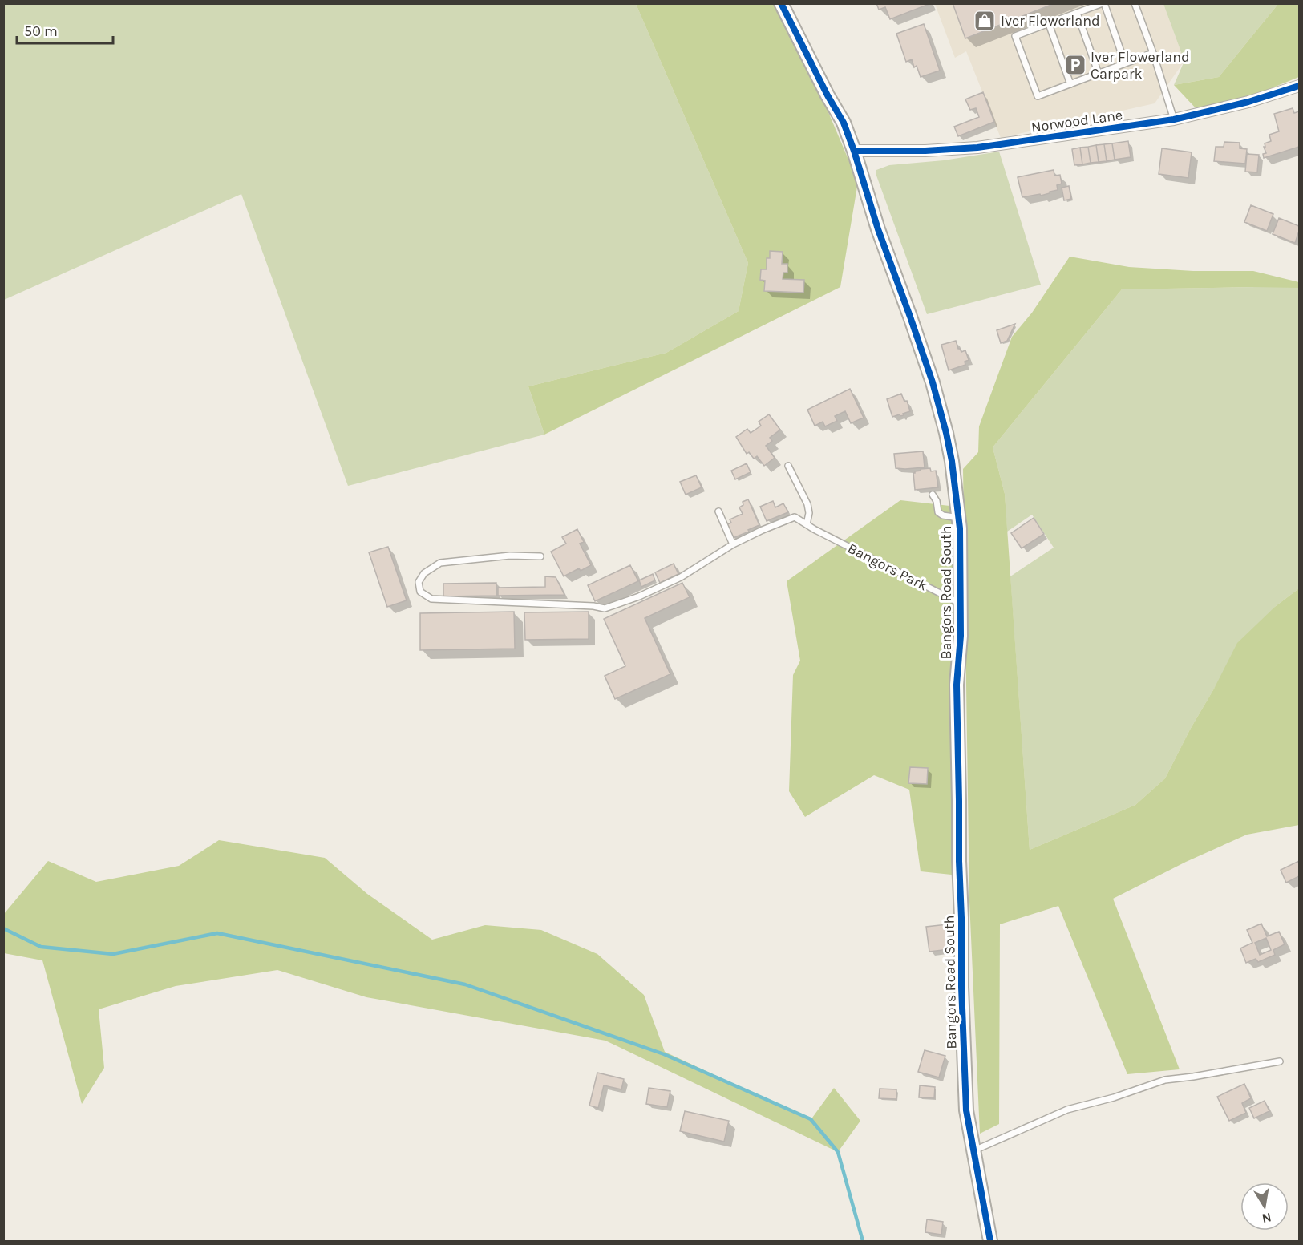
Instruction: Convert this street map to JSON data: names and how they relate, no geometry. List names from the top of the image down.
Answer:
{
  "streets": {
    "street": ["Norwood Lane", "Bangors Road South"],
    "lane": ["Bangors Park"]
  },
  "crossings": [
    ["Norwood Lane", "Bangors Road South"],
    ["Bangors Park", "Bangors Road South"]
  ],
  "places": {
    "shop": ["Iver Flowerland"],
    "parking": ["Iver Flowerland Carpark"]
  },
  "scale_bar": "50 m",
  "north": "bottom"
}
